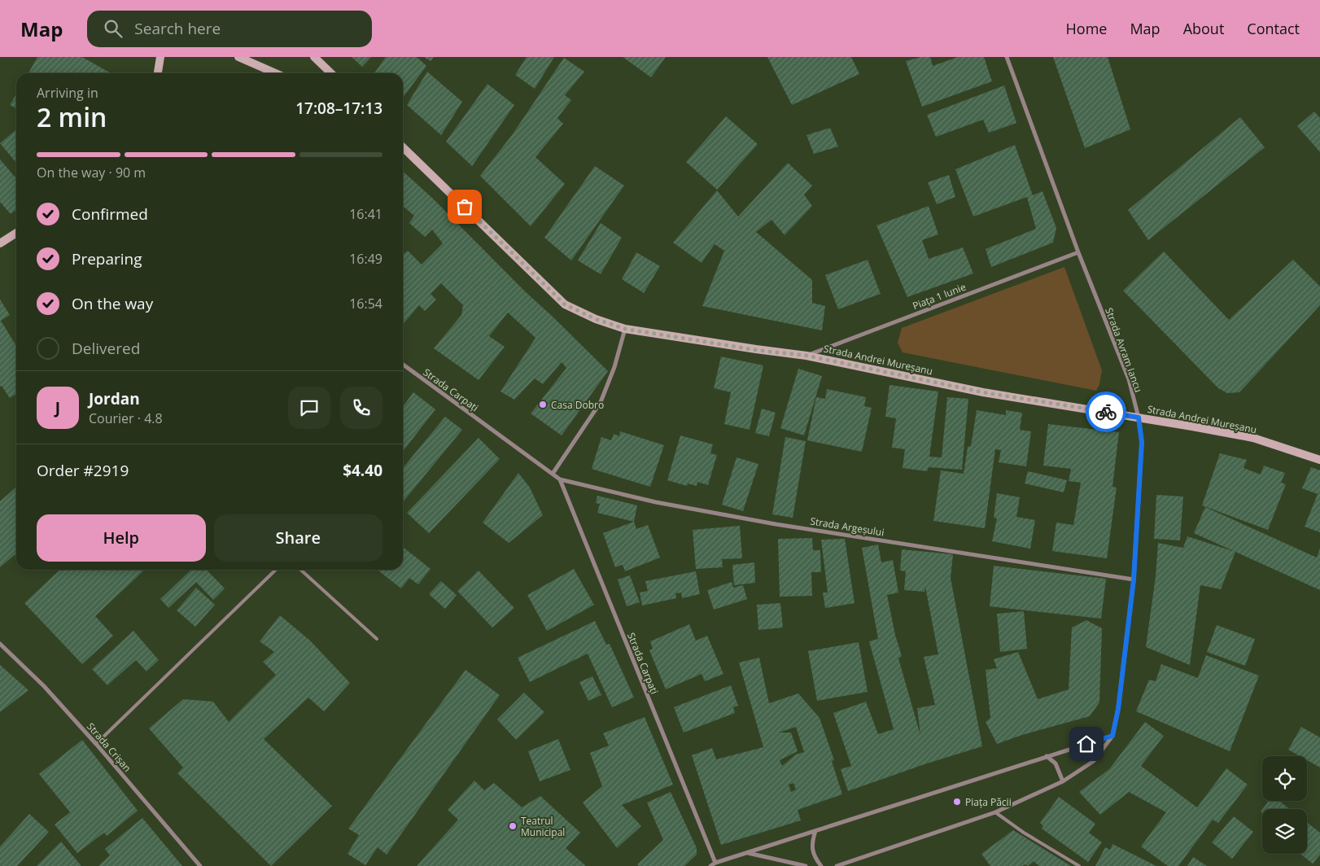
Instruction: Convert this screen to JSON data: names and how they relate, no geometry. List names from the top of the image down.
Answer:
{
  "streets": {
    "street": [
      "Piața 1 Iunie",
      "Strada Avram Iancu",
      "Strada Andrei Mureșanu",
      "Strada Carpați",
      "Strada Argeșului",
      "Strada Crișan"
    ]
  },
  "crossings": [
    ["Piața 1 Iunie", "Strada Avram Iancu"],
    ["Piața 1 Iunie", "Strada Andrei Mureșanu"],
    ["Strada Avram Iancu", "Strada Andrei Mureșanu"],
    ["Strada Avram Iancu", "Strada Argeșului"],
    ["Strada Carpați", "Strada Argeșului"]
  ],
  "places": ["Casa Dobro", "Piața Păcii", "Teatrul Municipal"],
  "page": {
    "header": "Map",
    "search": "Search here",
    "nav": [
      "Home",
      "Map",
      "About",
      "Contact"
    ],
    "heading": ["2 min", "Arriving in", "17:08–17:13"],
    "panel": [
      "Jordan",
      "Courier · 4.8",
      "Order #2919",
      "$4.40"
    ],
    "bar": "On the way · 90 m",
    "list": [
      ["Confirmed", "16:41"],
      ["Preparing", "16:49"],
      ["On the way", "16:54"],
      "Delivered"
    ],
    "round": "J",
    "buttons": ["Help", "Share"]
  }
}
